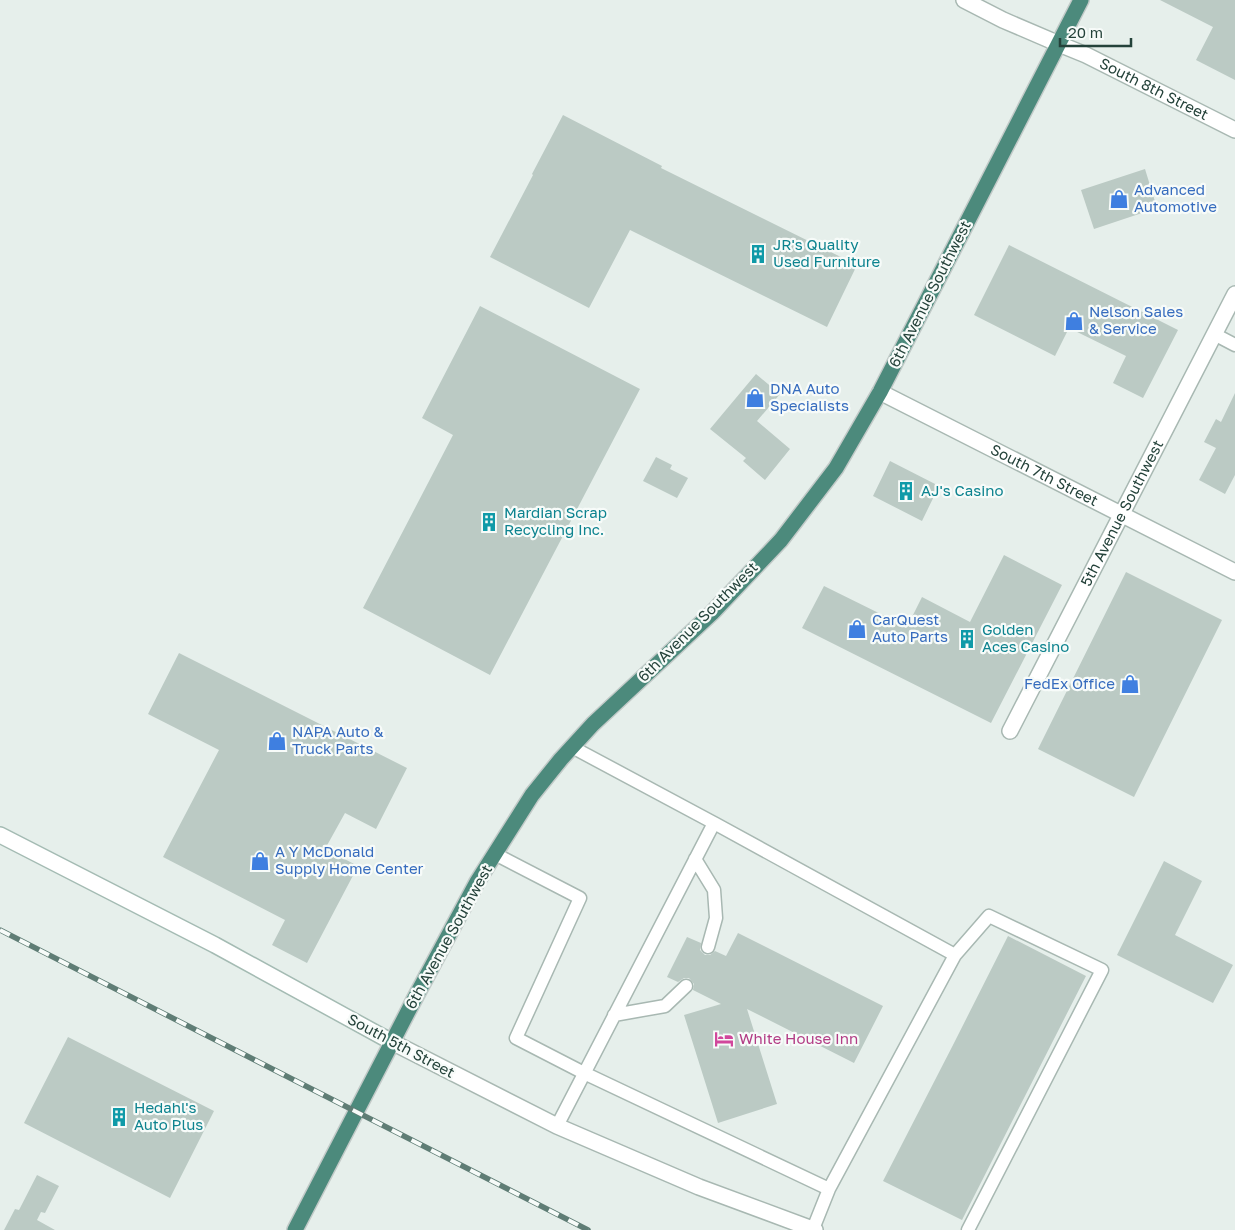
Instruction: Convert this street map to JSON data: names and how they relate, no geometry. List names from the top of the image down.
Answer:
{
  "streets": {
    "highway": ["6th Avenue Southwest"],
    "street": [
      "South 8th Street",
      "South 7th Street",
      "5th Avenue Southwest",
      "South 5th Street"
    ]
  },
  "crossings": [
    ["South 8th Street", "6th Avenue Southwest"],
    ["6th Avenue Southwest", "South 7th Street"],
    ["6th Avenue Southwest", "South 5th Street"],
    ["South 7th Street", "5th Avenue Southwest"]
  ],
  "places": {
    "shop": [
      "Advanced Automotive",
      "Nelson Sales & Service",
      "DNA Auto Specialists",
      "CarQuest Auto Parts",
      "FedEx Office",
      "NAPA Auto & Truck Parts",
      "A Y McDonald Supply Home Center"
    ],
    "building": [
      "JR's Quality Used Furniture",
      "AJ's Casino",
      "Mardian Scrap Recycling Inc.",
      "Golden Aces Casino",
      "Hedahl's Auto Plus"
    ],
    "hotel": ["White House Inn"]
  },
  "scale_bar": "20 m"
}
